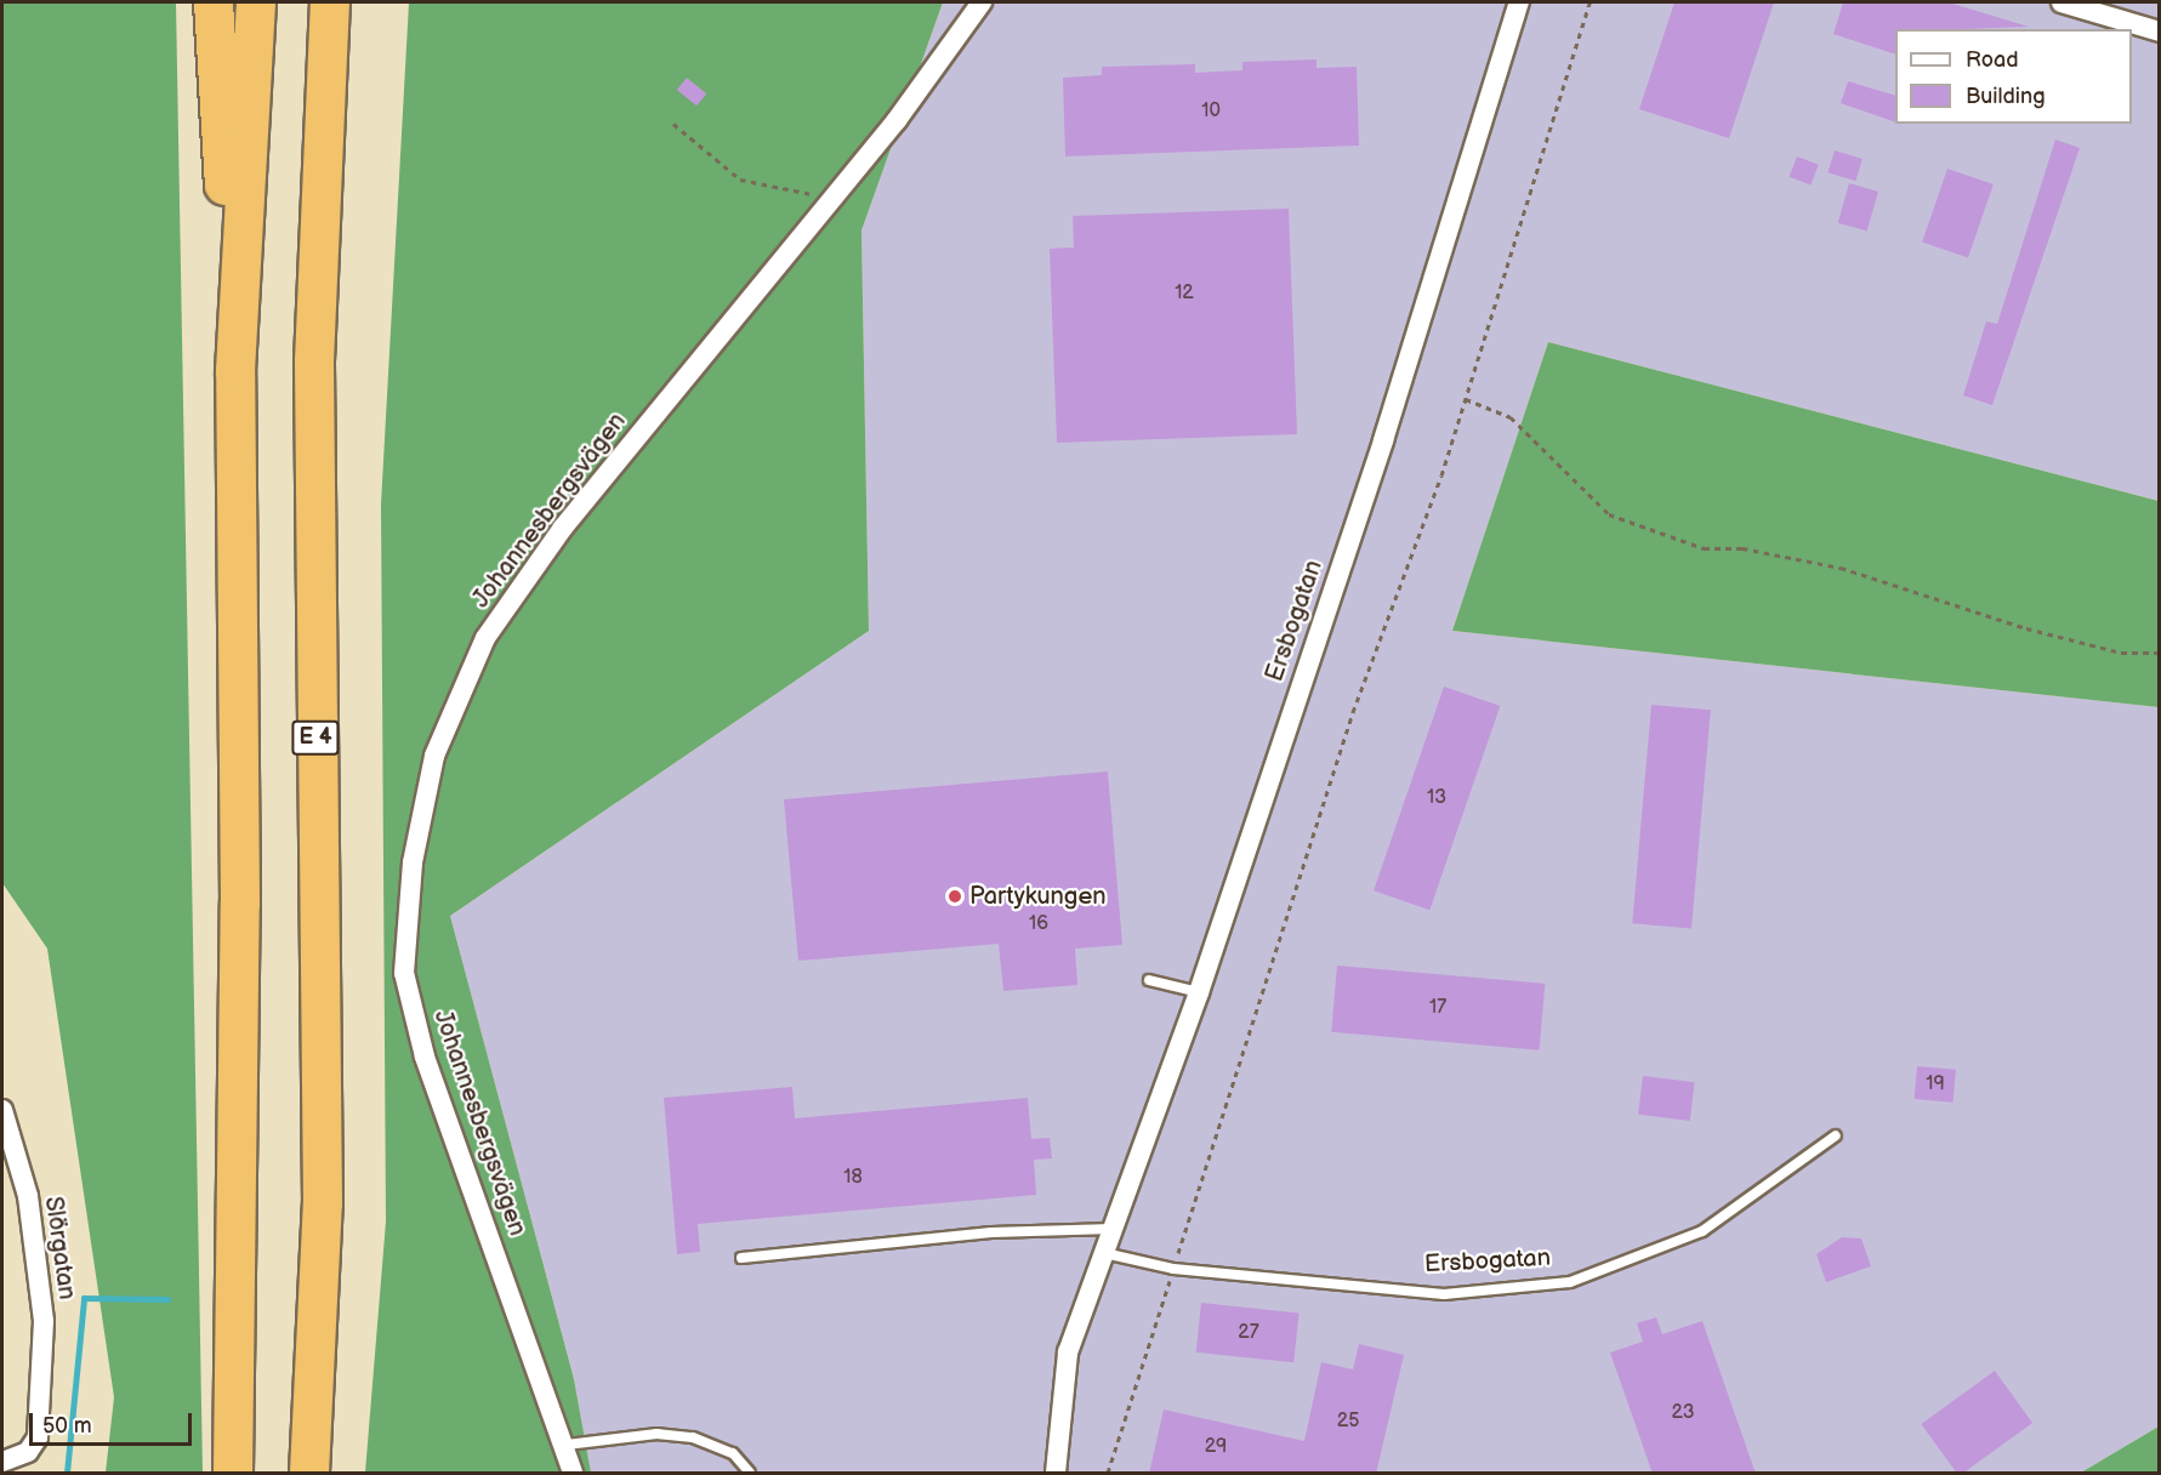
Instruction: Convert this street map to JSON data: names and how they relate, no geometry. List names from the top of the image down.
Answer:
{
  "streets": {
    "highway": ["E 4"],
    "street": ["Johannesbergsvägen", "Ersbogatan", "Slörgatan"]
  },
  "places": ["Partykungen"],
  "house_numbers": [
    "10",
    "12",
    "13",
    "16",
    "17",
    "19",
    "18",
    "27",
    "23",
    "25",
    "29"
  ],
  "legend": ["Road", "Building"],
  "scale_bar": "50 m"
}
